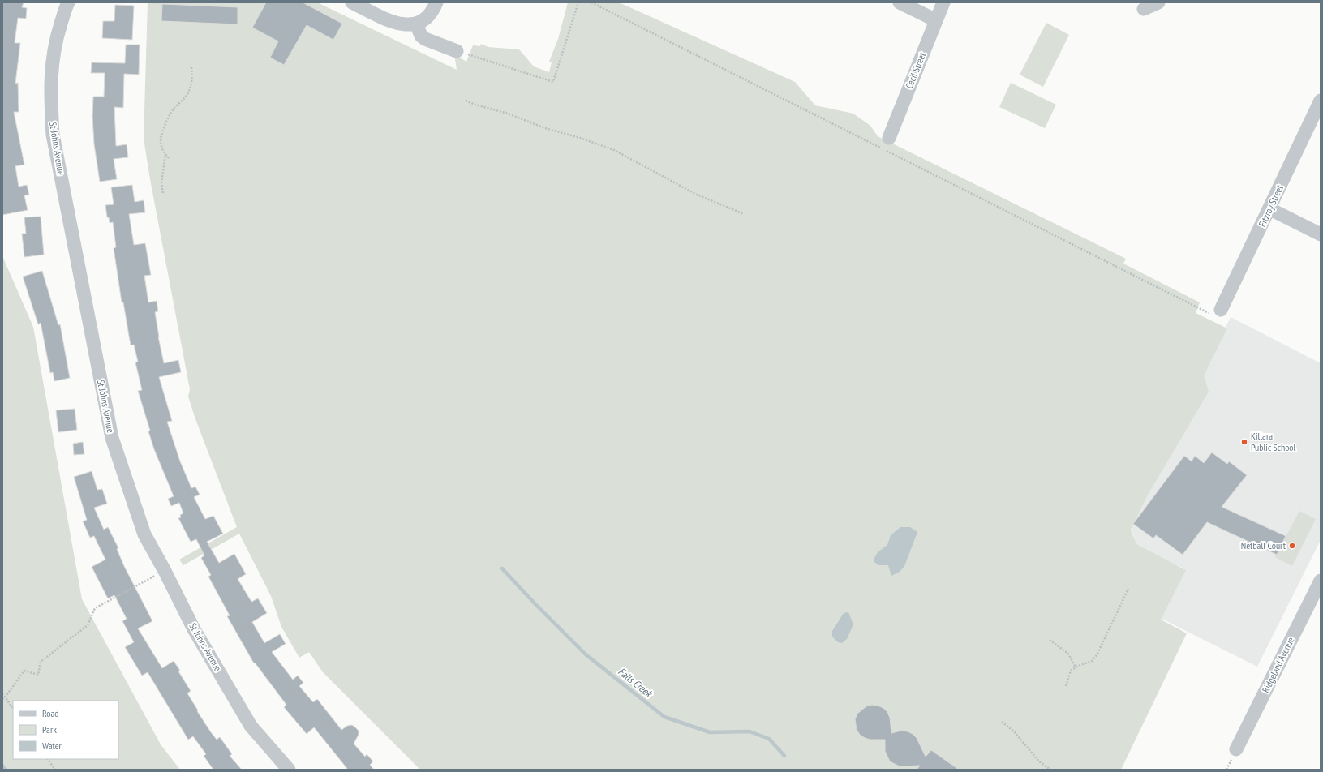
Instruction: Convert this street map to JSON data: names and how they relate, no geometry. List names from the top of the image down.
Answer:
{
  "streets": {
    "street": [
      "Cecil Street",
      "St Johns Avenue",
      "Fitzroy Street",
      "Ridgeland Avenue"
    ]
  },
  "water": ["Falls Creek"],
  "places": ["Killara Public School", "Netball Court"],
  "legend": ["Road", "Park", "Water"]
}
